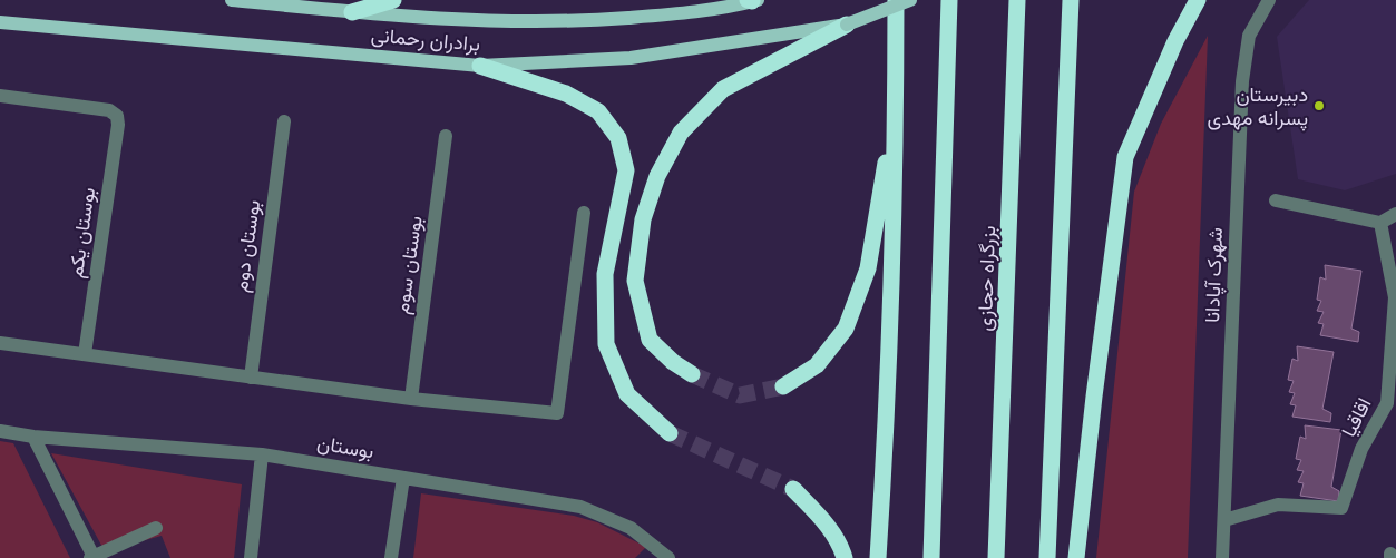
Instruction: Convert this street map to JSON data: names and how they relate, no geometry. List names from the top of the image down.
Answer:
{
  "streets": {
    "highway": ["بزرگراه حجازی"],
    "main road": ["برادران رحمانی"],
    "street": [
      "بوستان یکم",
      "بوستان دوم",
      "بوستان سوم",
      "شهرک آپادانا",
      "اقاقیا",
      "بوستان"
    ]
  },
  "crossings": [
    ["شهرک آپادانا", "اقاقیا"]
  ],
  "places": ["دبیرستان پسرانه مهدی"]
}
